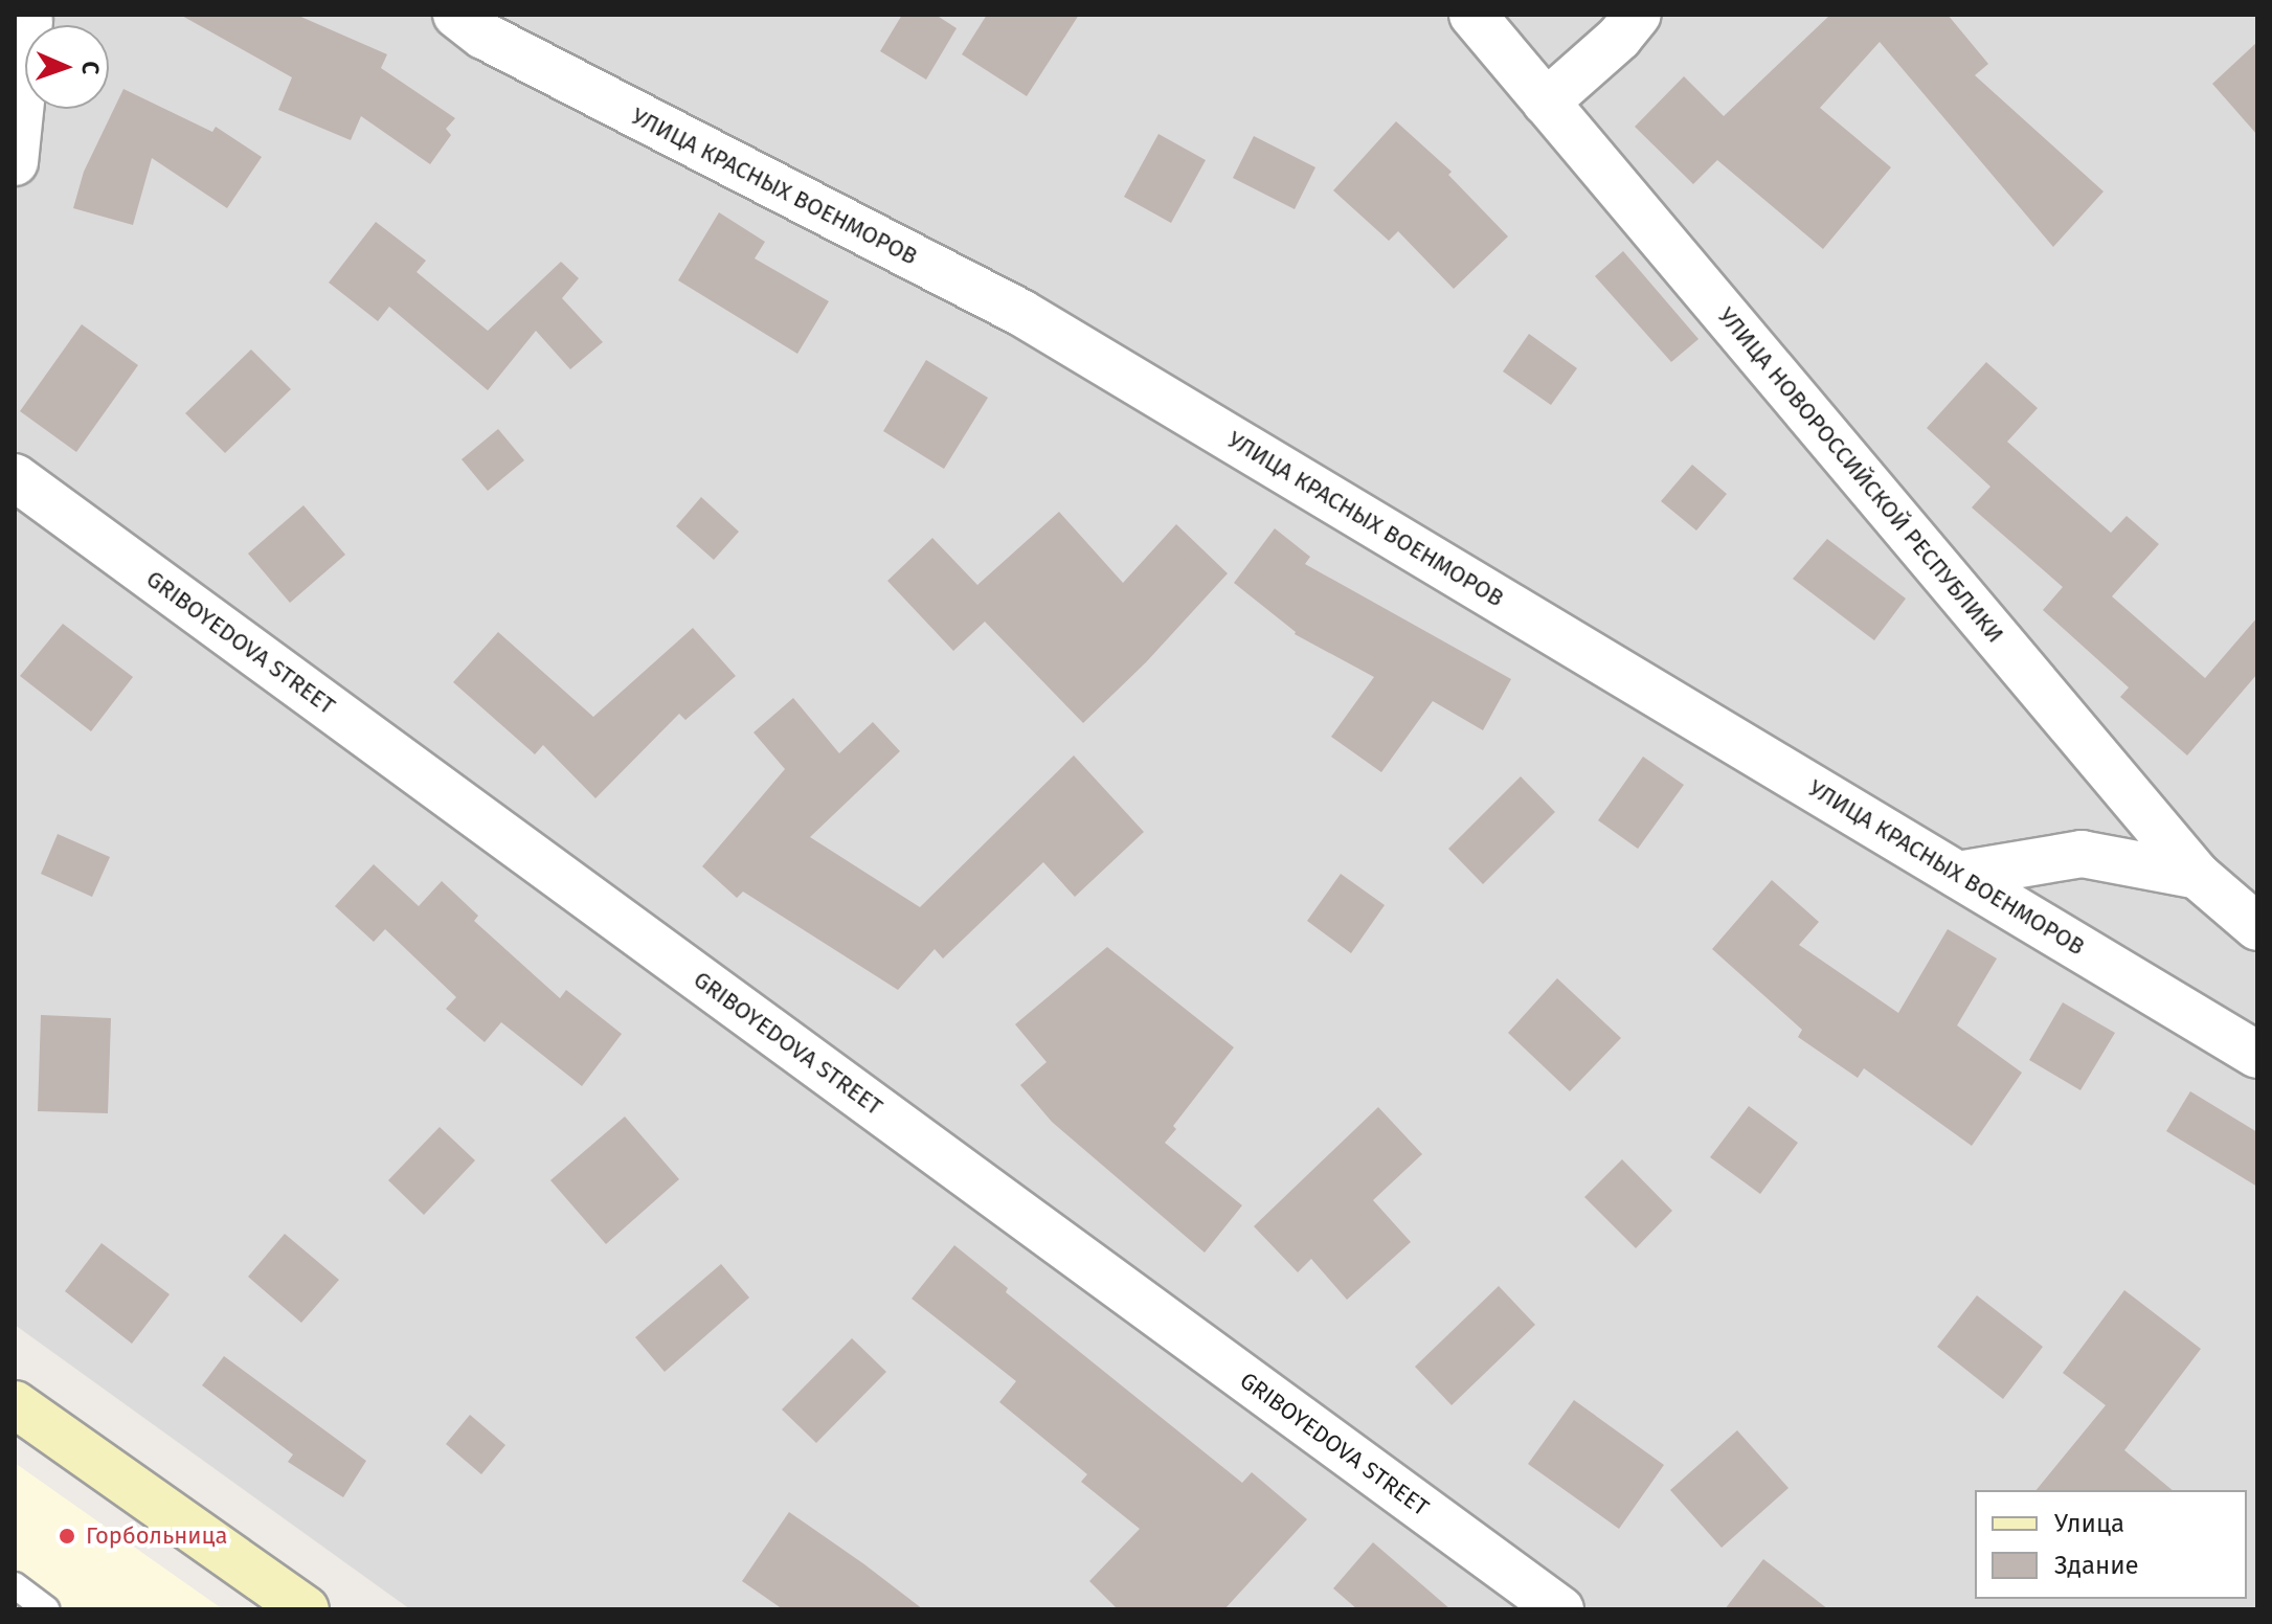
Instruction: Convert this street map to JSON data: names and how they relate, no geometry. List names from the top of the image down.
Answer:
{
  "streets": {
    "street": ["УЛИЦА КРАСНЫХ ВОЕНМОРОВ", "УЛИЦА НОВОРОССИЙСКОЙ РЕСПУБЛИКИ", "GRIBOYEDOVA STREET"]
  },
  "places": ["Горбольница"],
  "legend": ["Улица", "Здание"],
  "north": "right"
}
